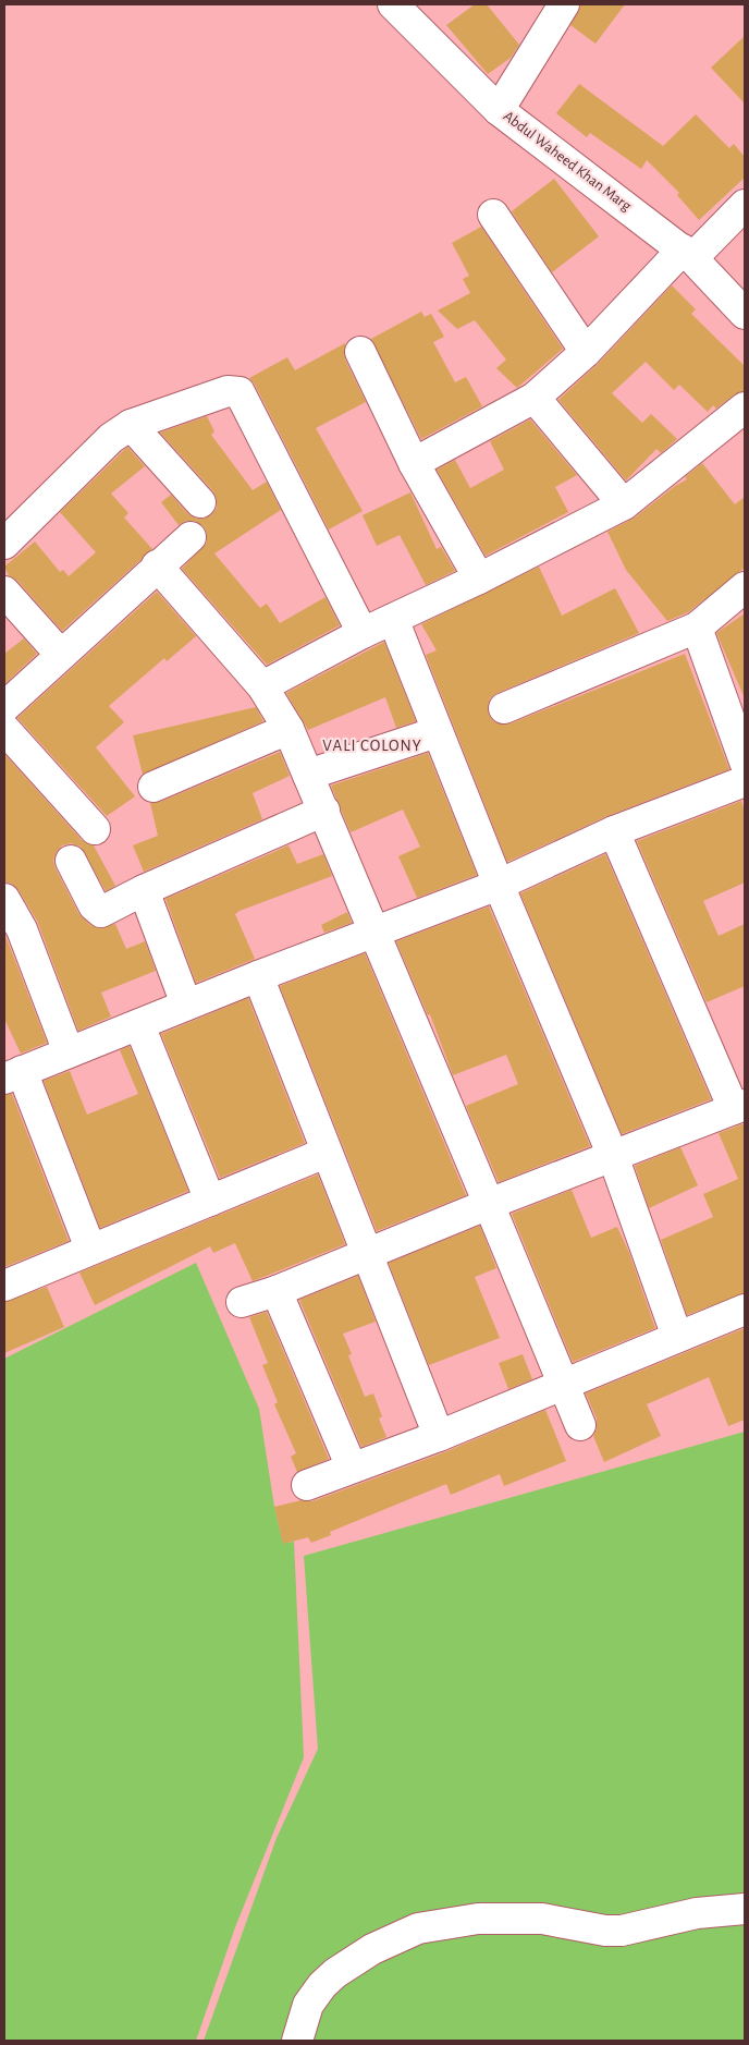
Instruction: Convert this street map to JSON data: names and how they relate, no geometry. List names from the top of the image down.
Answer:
{
  "streets": {
    "street": ["Abdul Waheed Khan Marg"]
  },
  "districts": ["VALI COLONY"]
}
